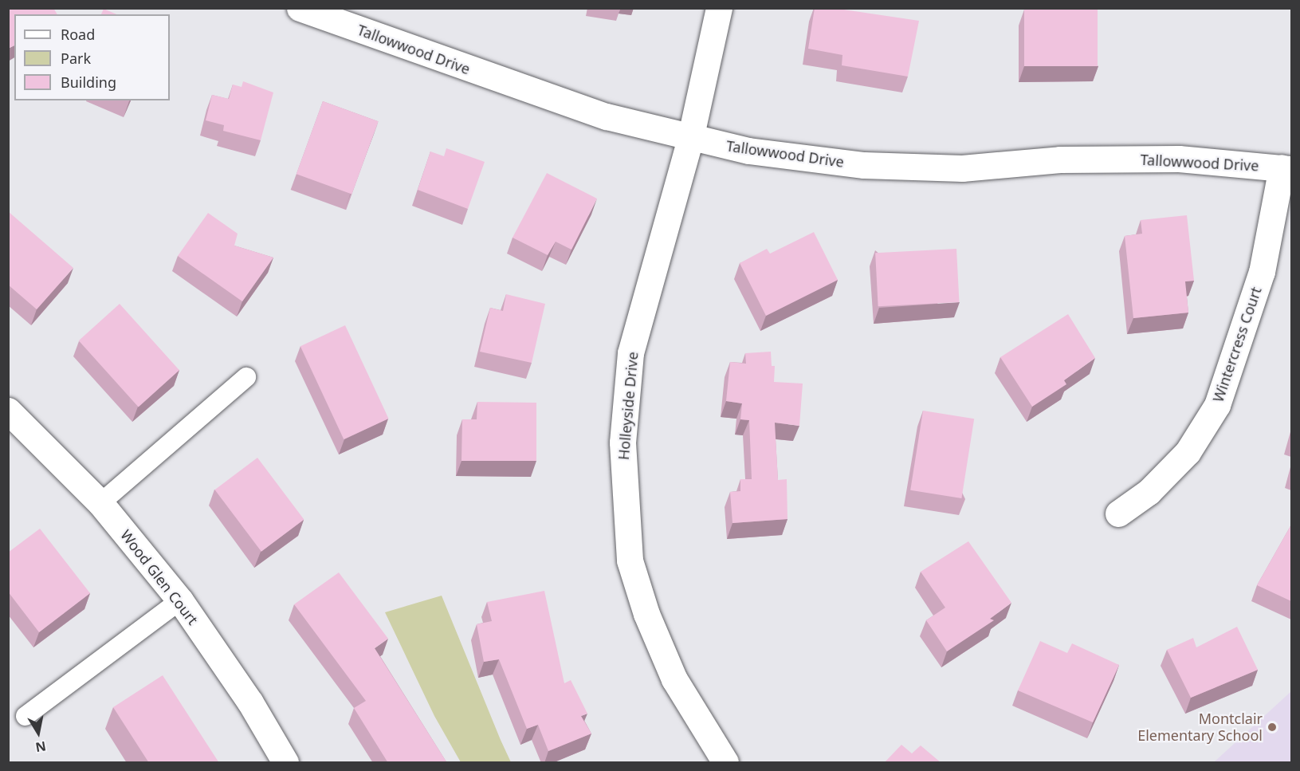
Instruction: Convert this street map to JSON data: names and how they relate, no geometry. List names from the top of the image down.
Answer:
{
  "streets": {
    "street": [
      "Tallowwood Drive",
      "Wintercress Court",
      "Holleyside Drive",
      "Wood Glen Court"
    ]
  },
  "crossings": [
    ["Tallowwood Drive", "Wintercress Court"],
    ["Tallowwood Drive", "Holleyside Drive"]
  ],
  "places": ["Montclair Elementary School"],
  "legend": ["Road", "Park", "Building"],
  "north": "bottom"
}
